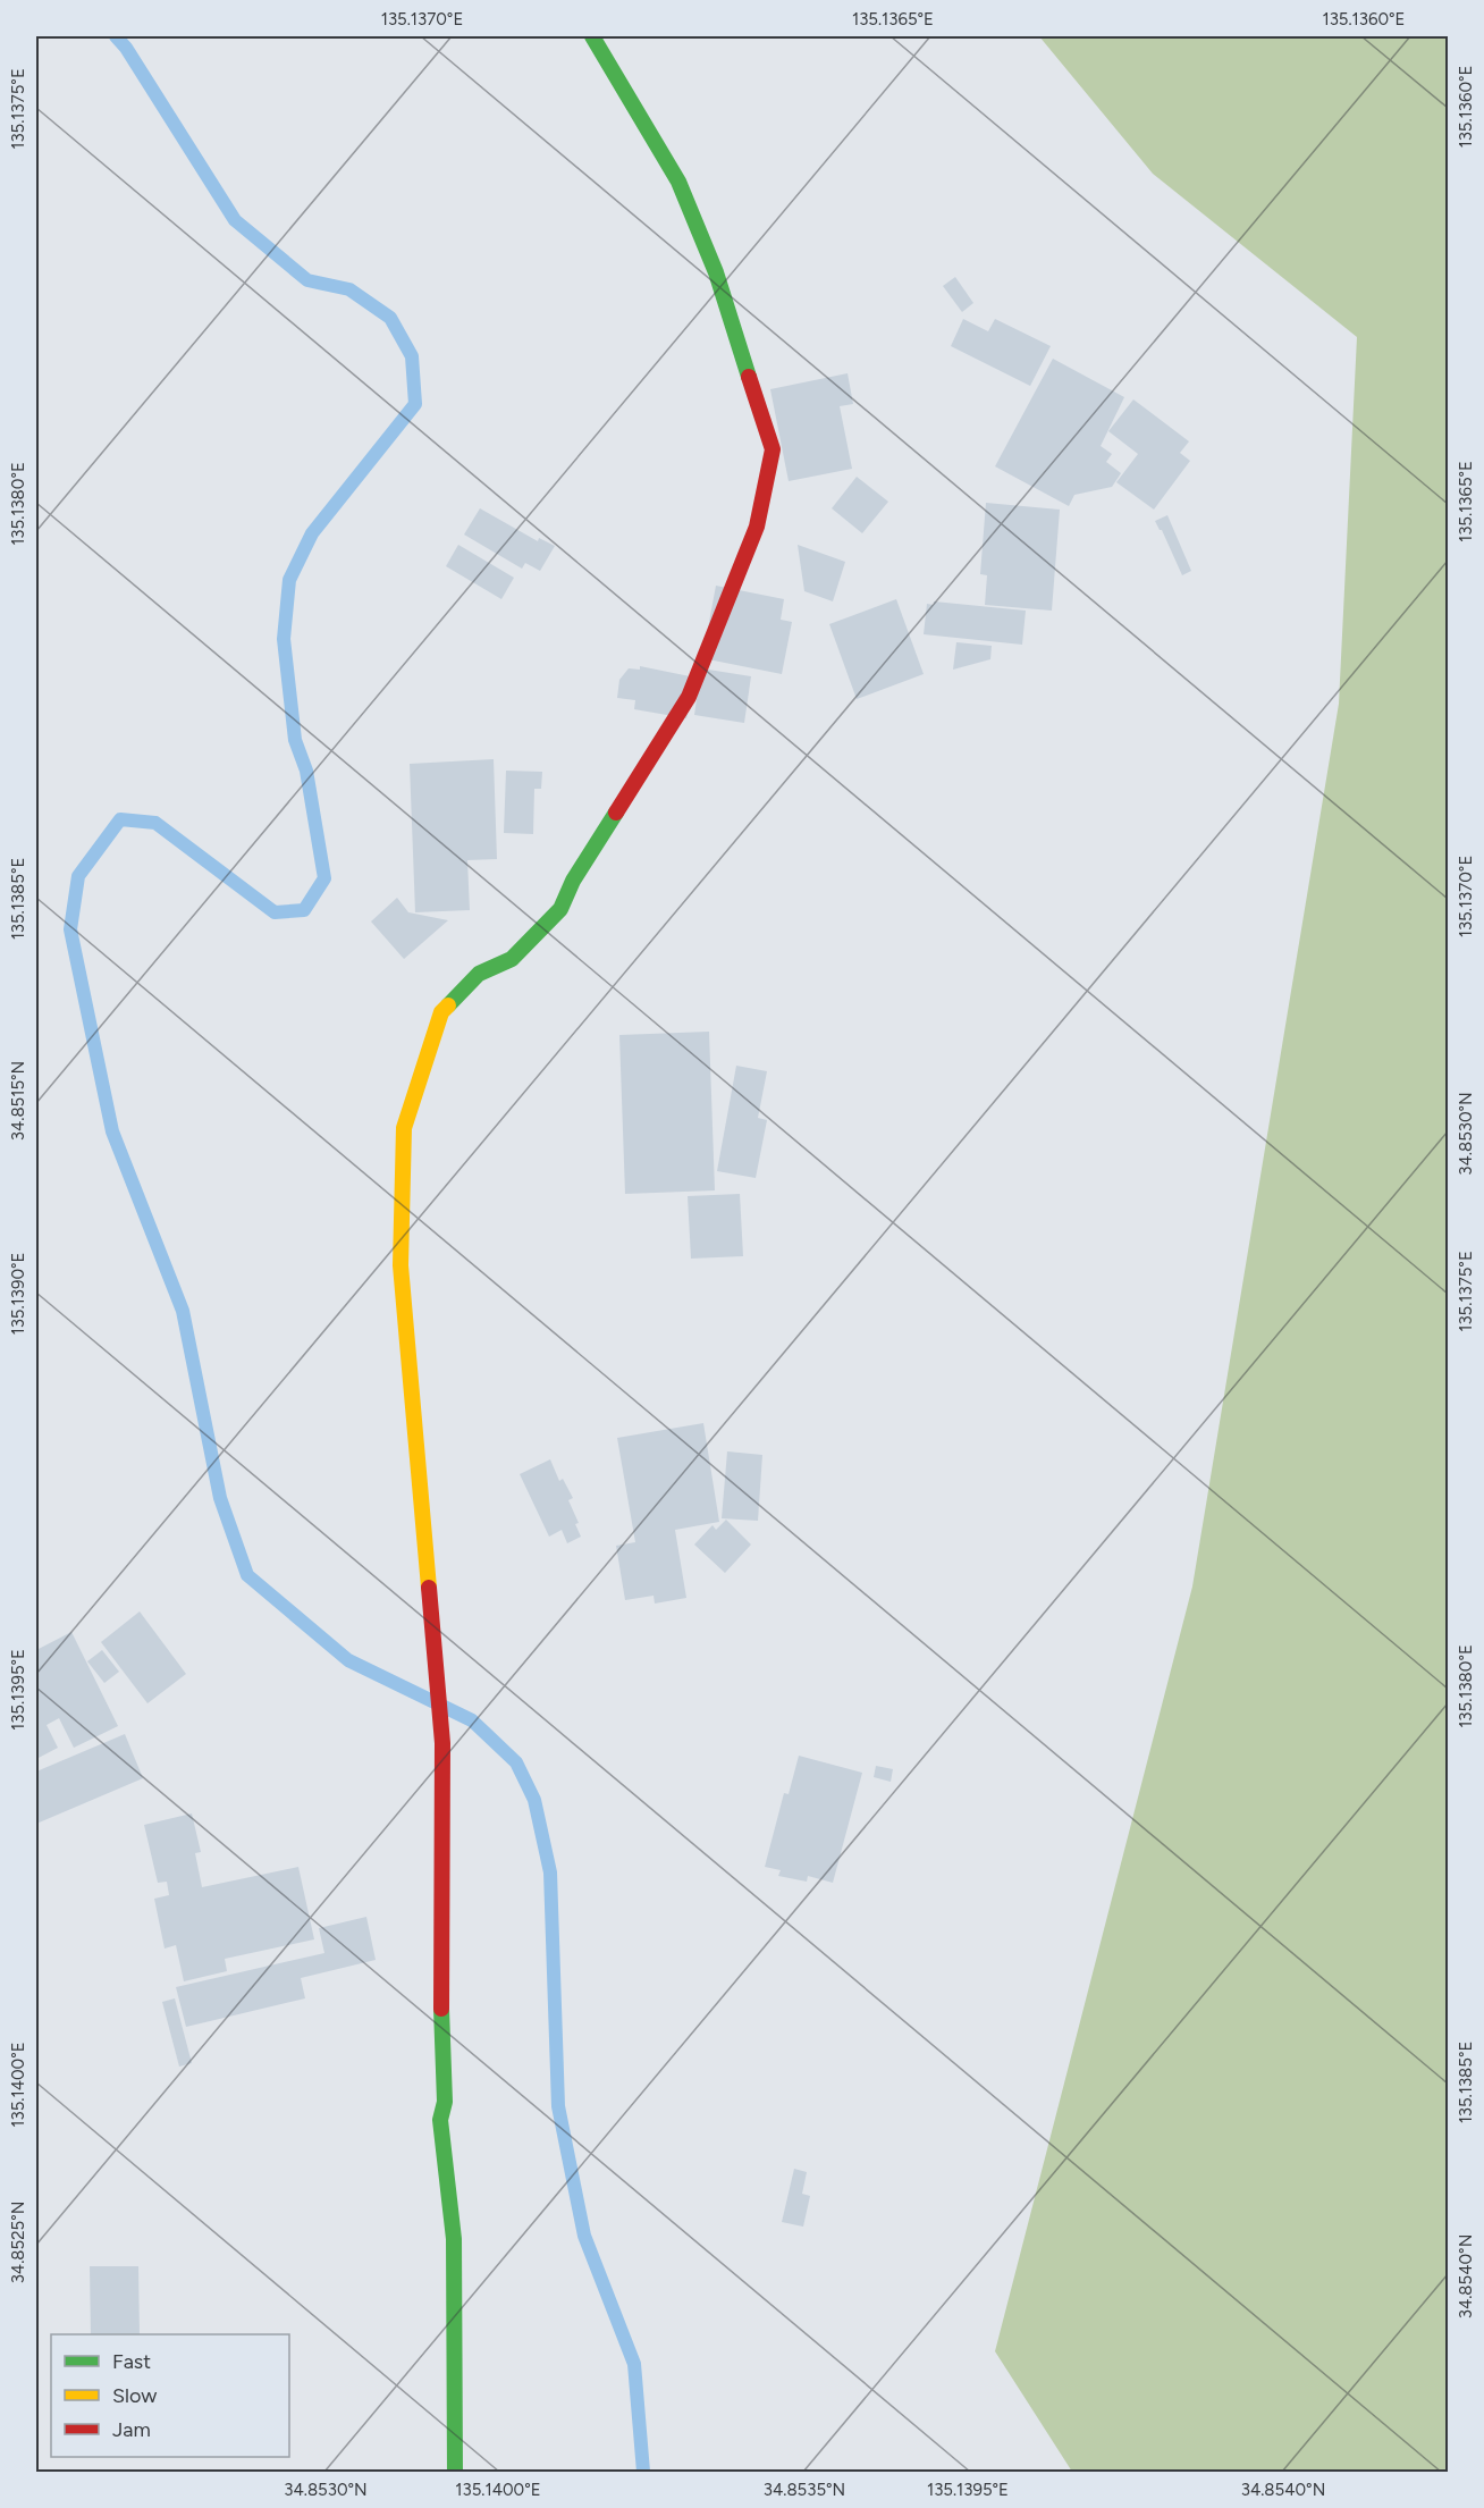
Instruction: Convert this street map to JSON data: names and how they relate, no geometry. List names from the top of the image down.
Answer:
{
  "legend": ["Fast", "Slow", "Jam"],
  "coordinates": [
    "135.1370°E",
    "135.1365°E",
    "135.1360°E",
    "135.1375°E",
    "135.1380°E",
    "135.1385°E",
    "34.8515°N",
    "34.8530°N",
    "135.1390°E",
    "135.1395°E",
    "135.1400°E",
    "34.8525°N",
    "34.8540°N",
    "34.8535°N"
  ]
}
